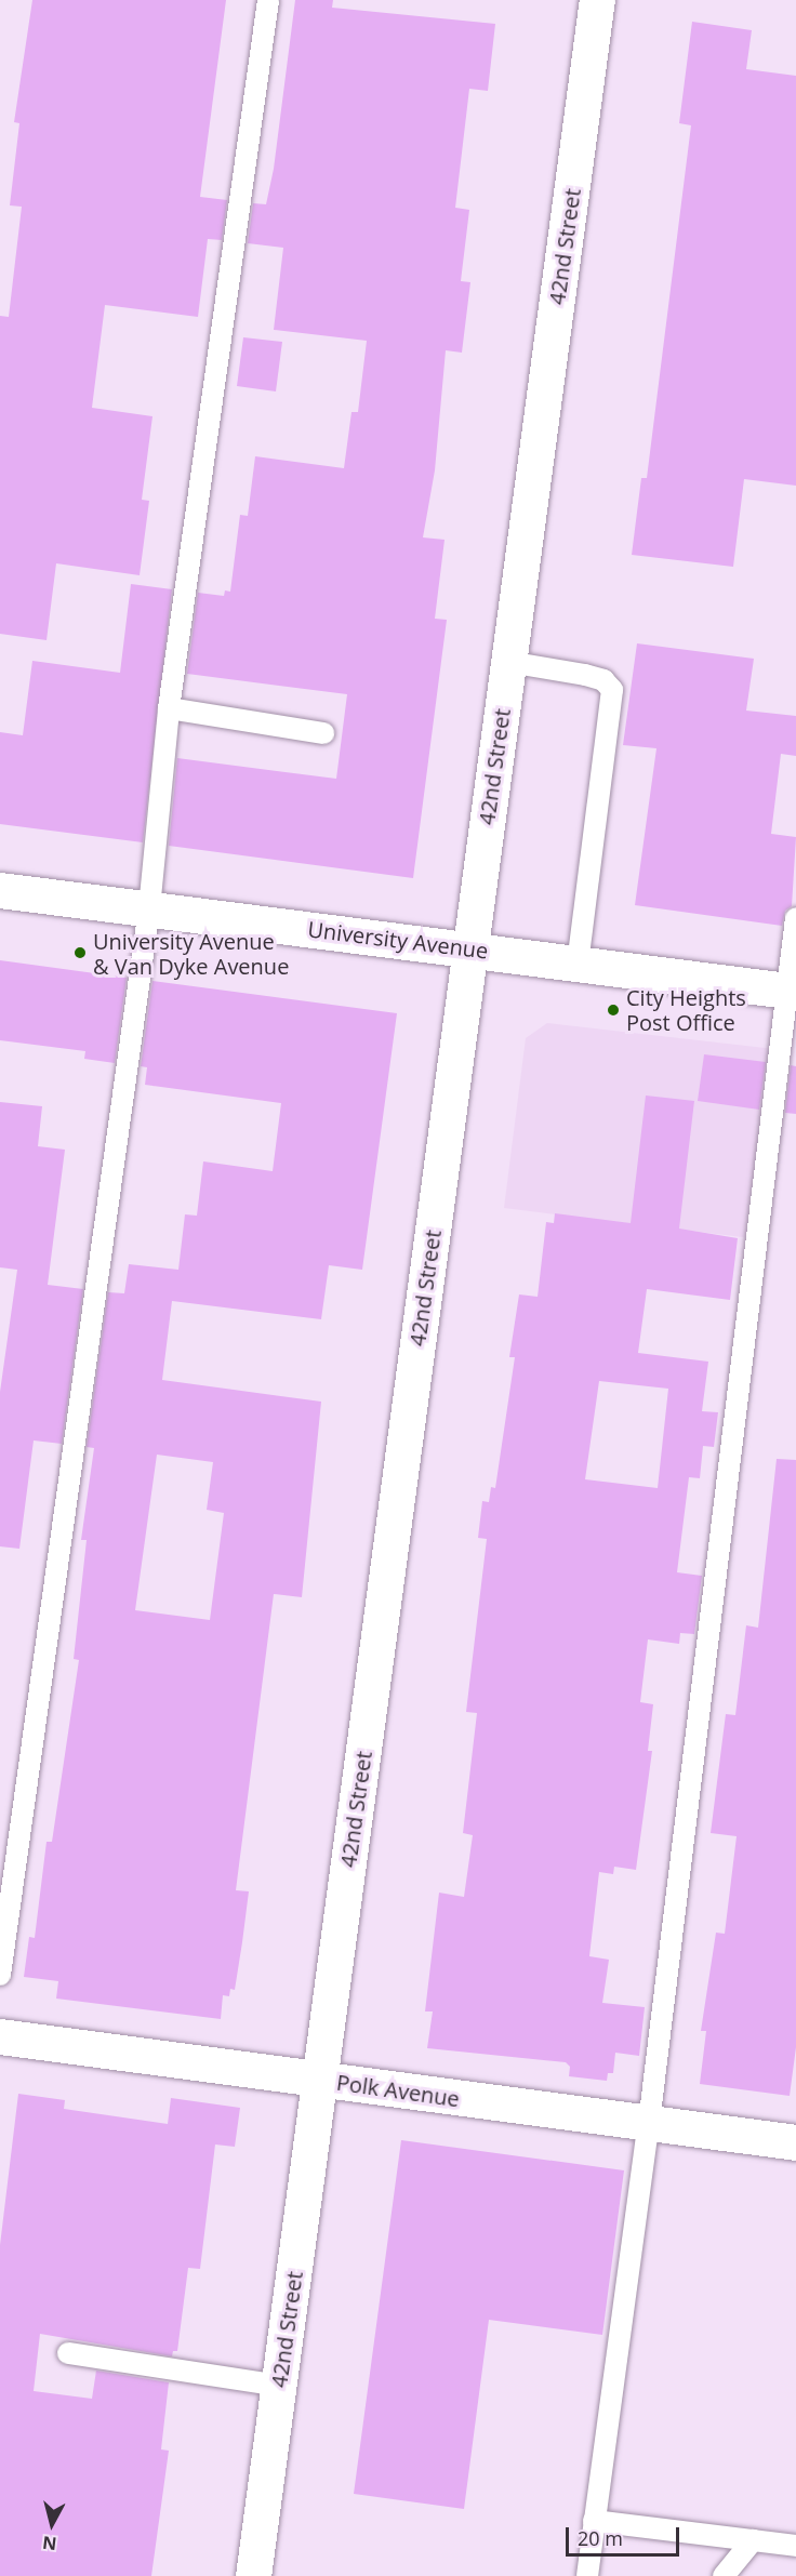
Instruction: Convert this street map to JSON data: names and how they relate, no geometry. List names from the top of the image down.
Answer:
{
  "streets": {
    "street": ["42nd Street", "University Avenue", "Polk Avenue"]
  },
  "crossings": [
    ["42nd Street", "University Avenue"],
    ["42nd Street", "Polk Avenue"]
  ],
  "places": ["University Avenue & Van Dyke Avenue", "City Heights Post Office"],
  "scale_bar": "20 m",
  "north": "bottom"
}
